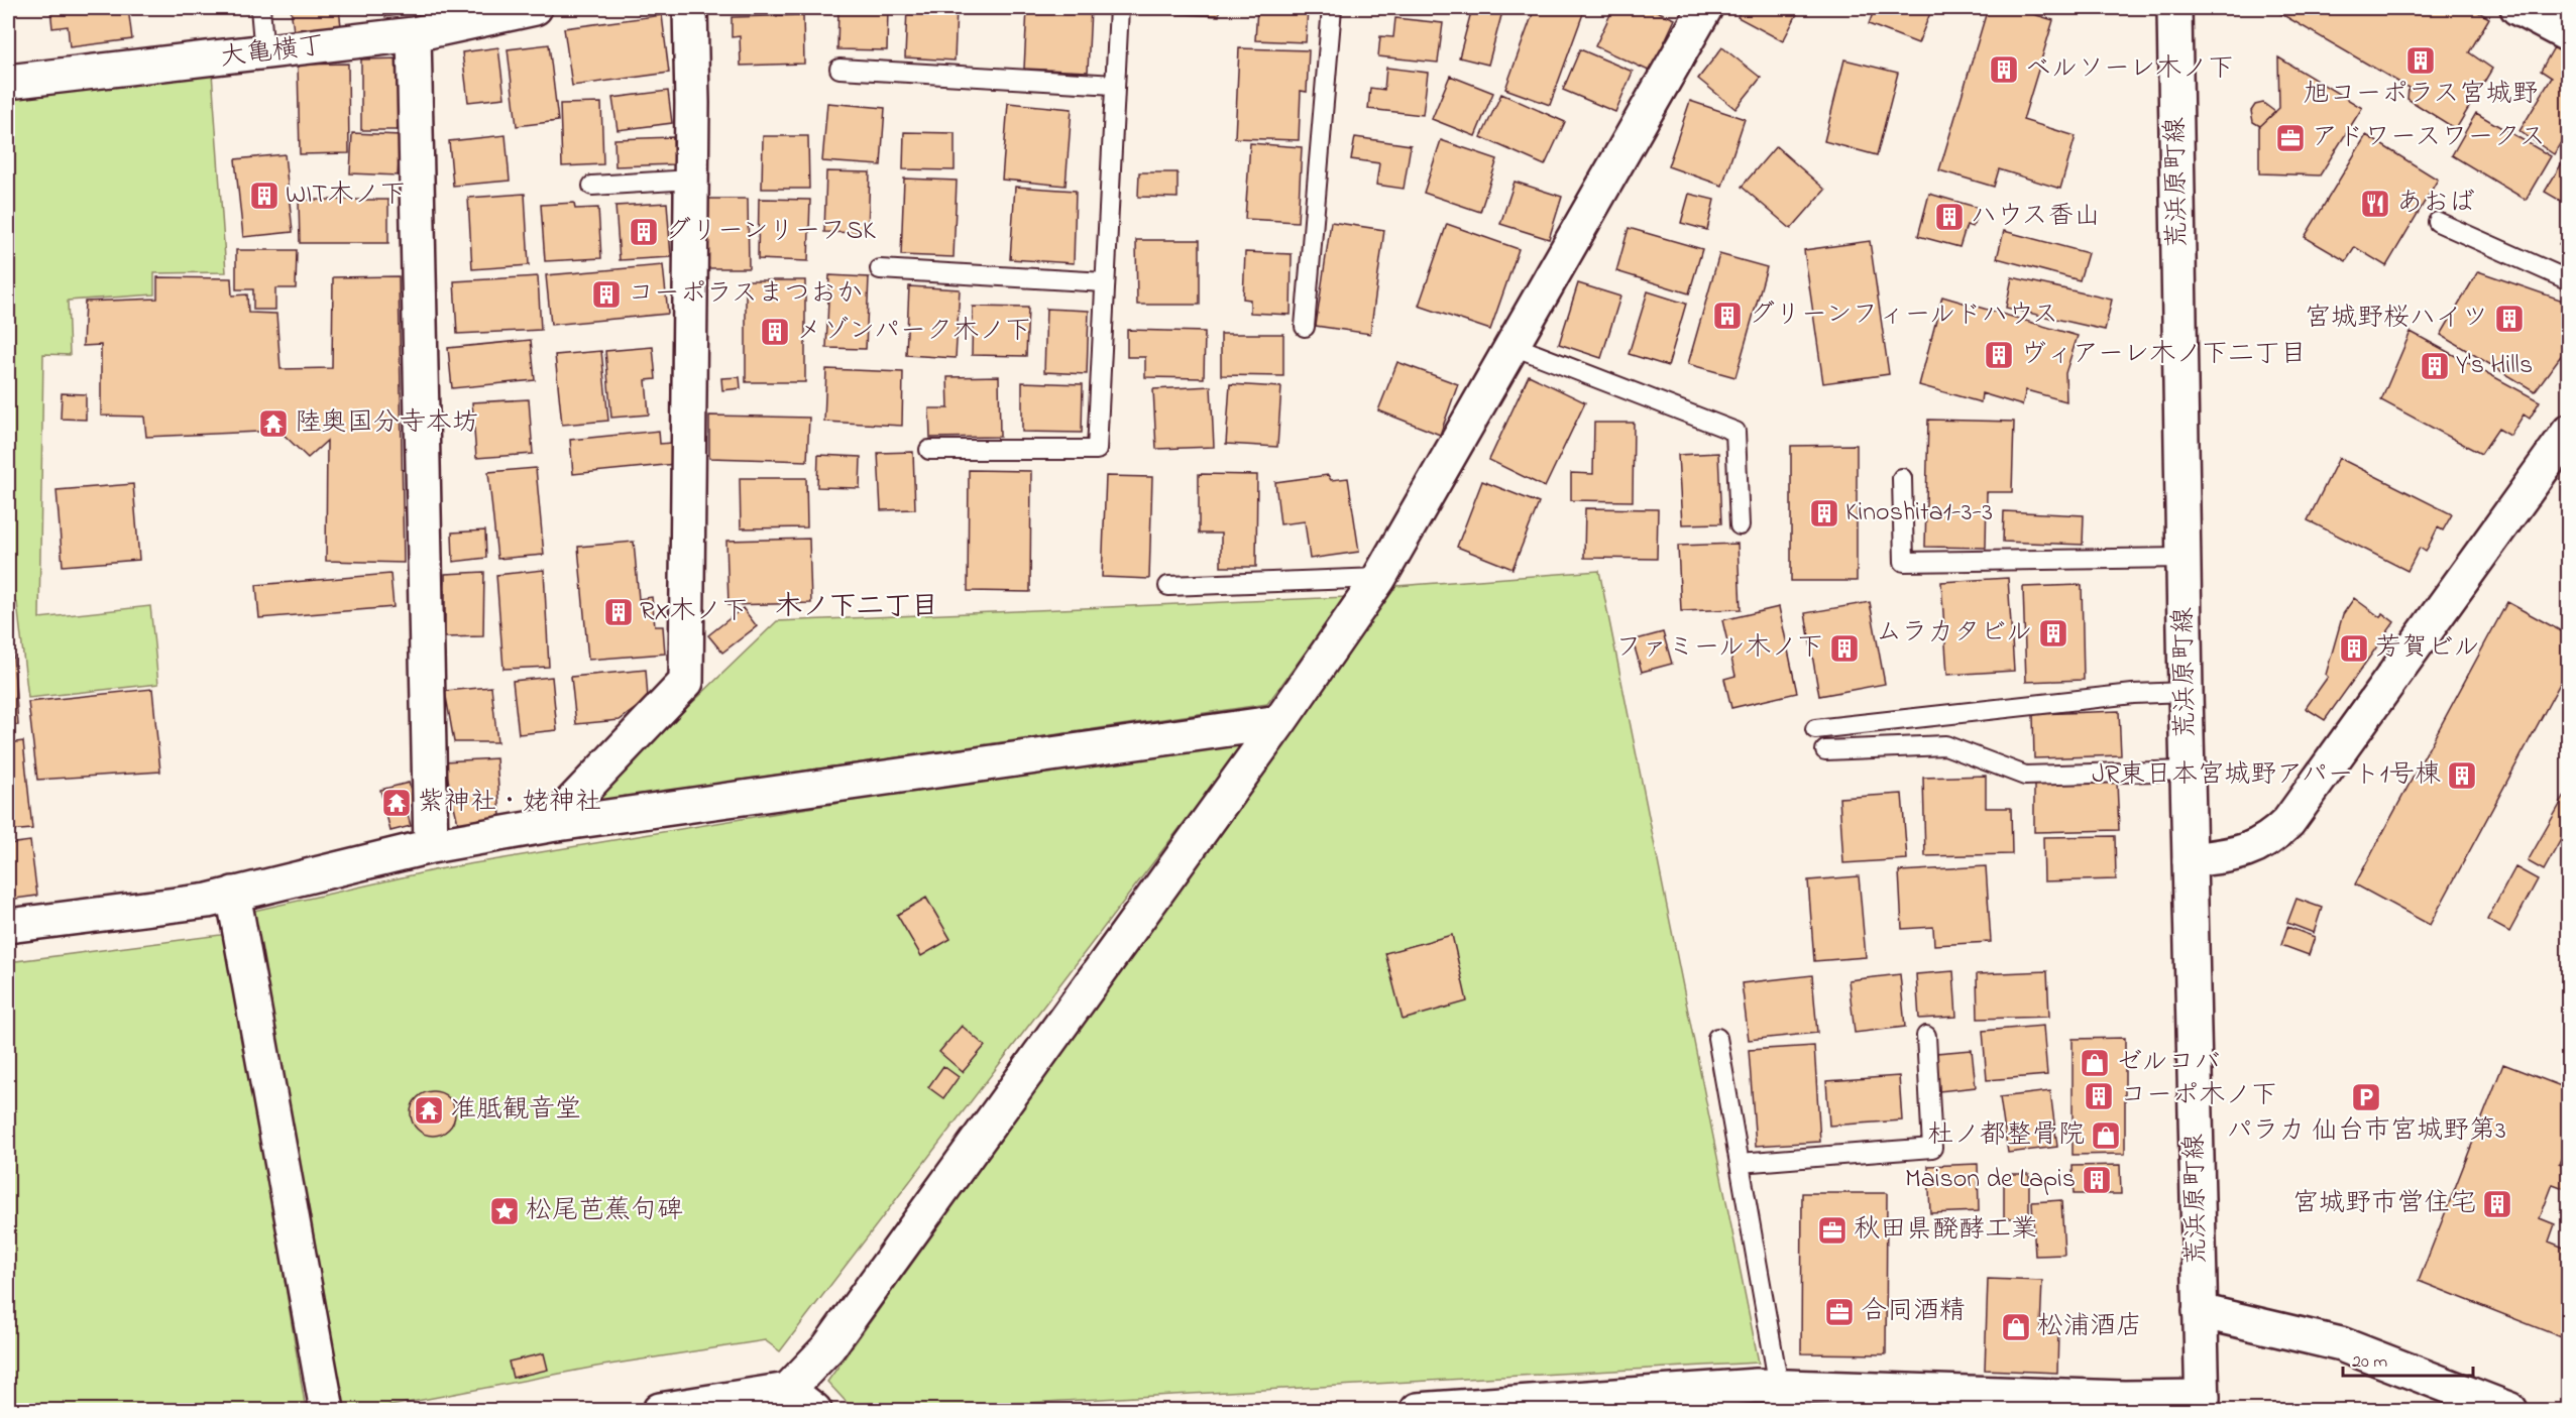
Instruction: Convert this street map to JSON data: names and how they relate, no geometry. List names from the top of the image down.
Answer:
{
  "streets": {
    "street": ["大亀横丁", "荒浜原町線"]
  },
  "districts": ["木ノ下二丁目"],
  "places": {
    "building": [
      "旭コーポラス宮城野",
      "ベルソーレ木ノ下",
      "WIT木ノ下",
      "ハウス香山",
      "グリーンリーフSK",
      "コーポラスまつおか",
      "グリーンフィールドハウス",
      "宮城野桜ハイツ",
      "メゾンパーク木ノ下",
      "ヴィアーレ木ノ下二丁目",
      "Y's Hills",
      "Kinoshita1-3-3",
      "RX木ノ下",
      "ムラカタビル",
      "ファミール木ノ下",
      "芳賀ビル",
      "JR東日本宮城野アパート1号棟",
      "コーポ木ノ下",
      "Maison de Lapis",
      "宮城野市営住宅"
    ],
    "office": ["アドワースワークス", "秋田県醗酵工業", "合同酒精"],
    "restaurant": ["あおば"],
    "temple": ["陸奥国分寺本坊", "紫神社・姥神社", "准胝観音堂"],
    "shop": ["ゼルコバ", "杜ノ都整骨院", "松浦酒店"],
    "parking": ["パラカ 仙台市宮城野第3"],
    "place": ["松尾芭蕉句碑"]
  },
  "scale_bar": "20 m"
}
